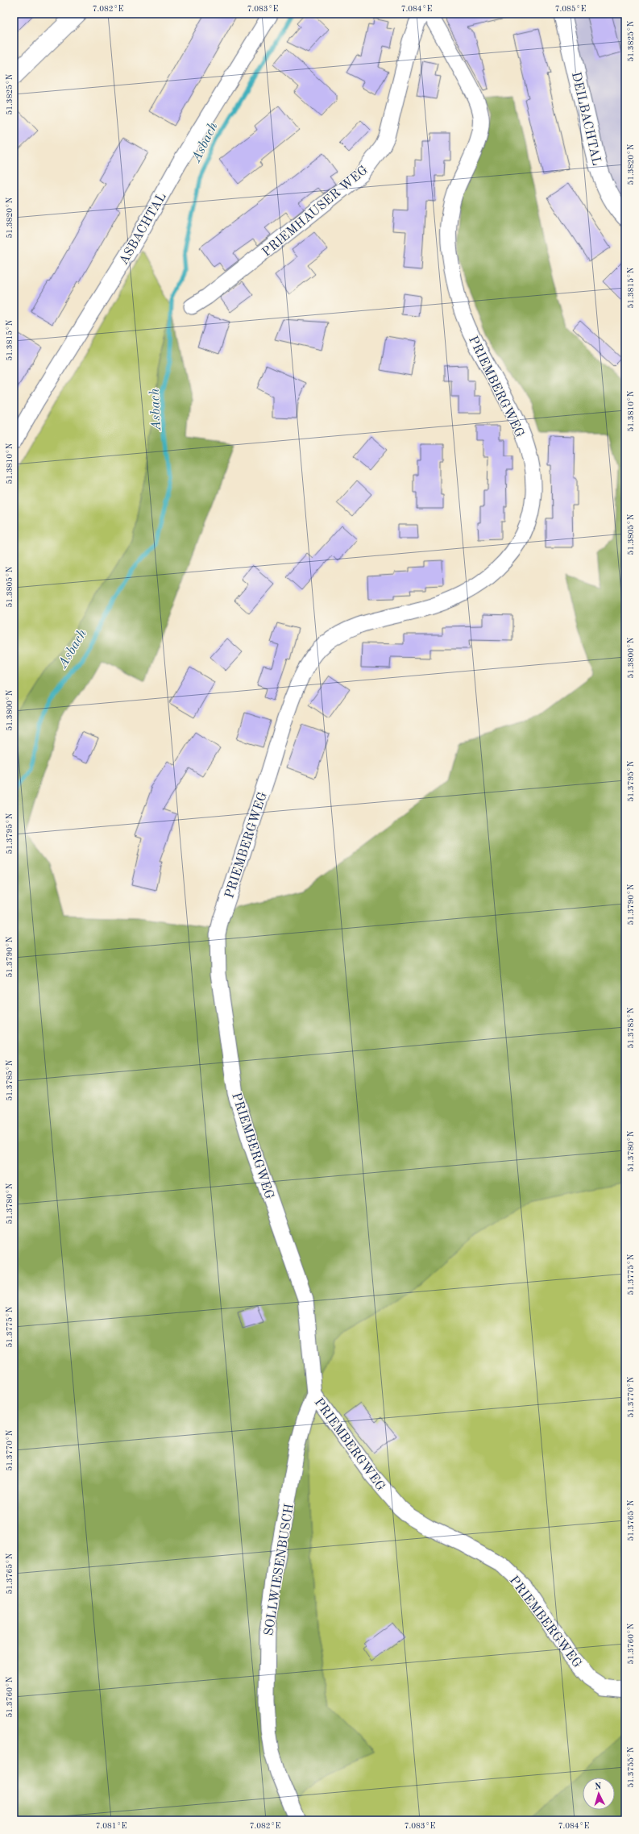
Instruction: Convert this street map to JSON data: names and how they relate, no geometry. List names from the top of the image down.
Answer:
{
  "streets": {
    "street": [
      "DEILBACHTAL",
      "PRIEMHAUSER WEG",
      "ASBACHTAL",
      "PRIEMBERGWEG",
      "SOLLWIESENBUSCH"
    ]
  },
  "crossings": [
    ["PRIEMBERGWEG", "SOLLWIESENBUSCH"]
  ],
  "water": ["Asbach"],
  "north": "top",
  "coordinates": [
    "7.082°E",
    "7.083°E",
    "7.084°E",
    "7.085°E",
    "51.3825°N",
    "51.3820°N",
    "51.3815°N",
    "51.3810°N",
    "51.3805°N",
    "51.3800°N",
    "51.3795°N",
    "51.3790°N",
    "51.3785°N",
    "51.3780°N",
    "51.3775°N",
    "51.3770°N",
    "51.3765°N",
    "51.3760°N",
    "51.3755°N",
    "7.081°E"
  ]
}
